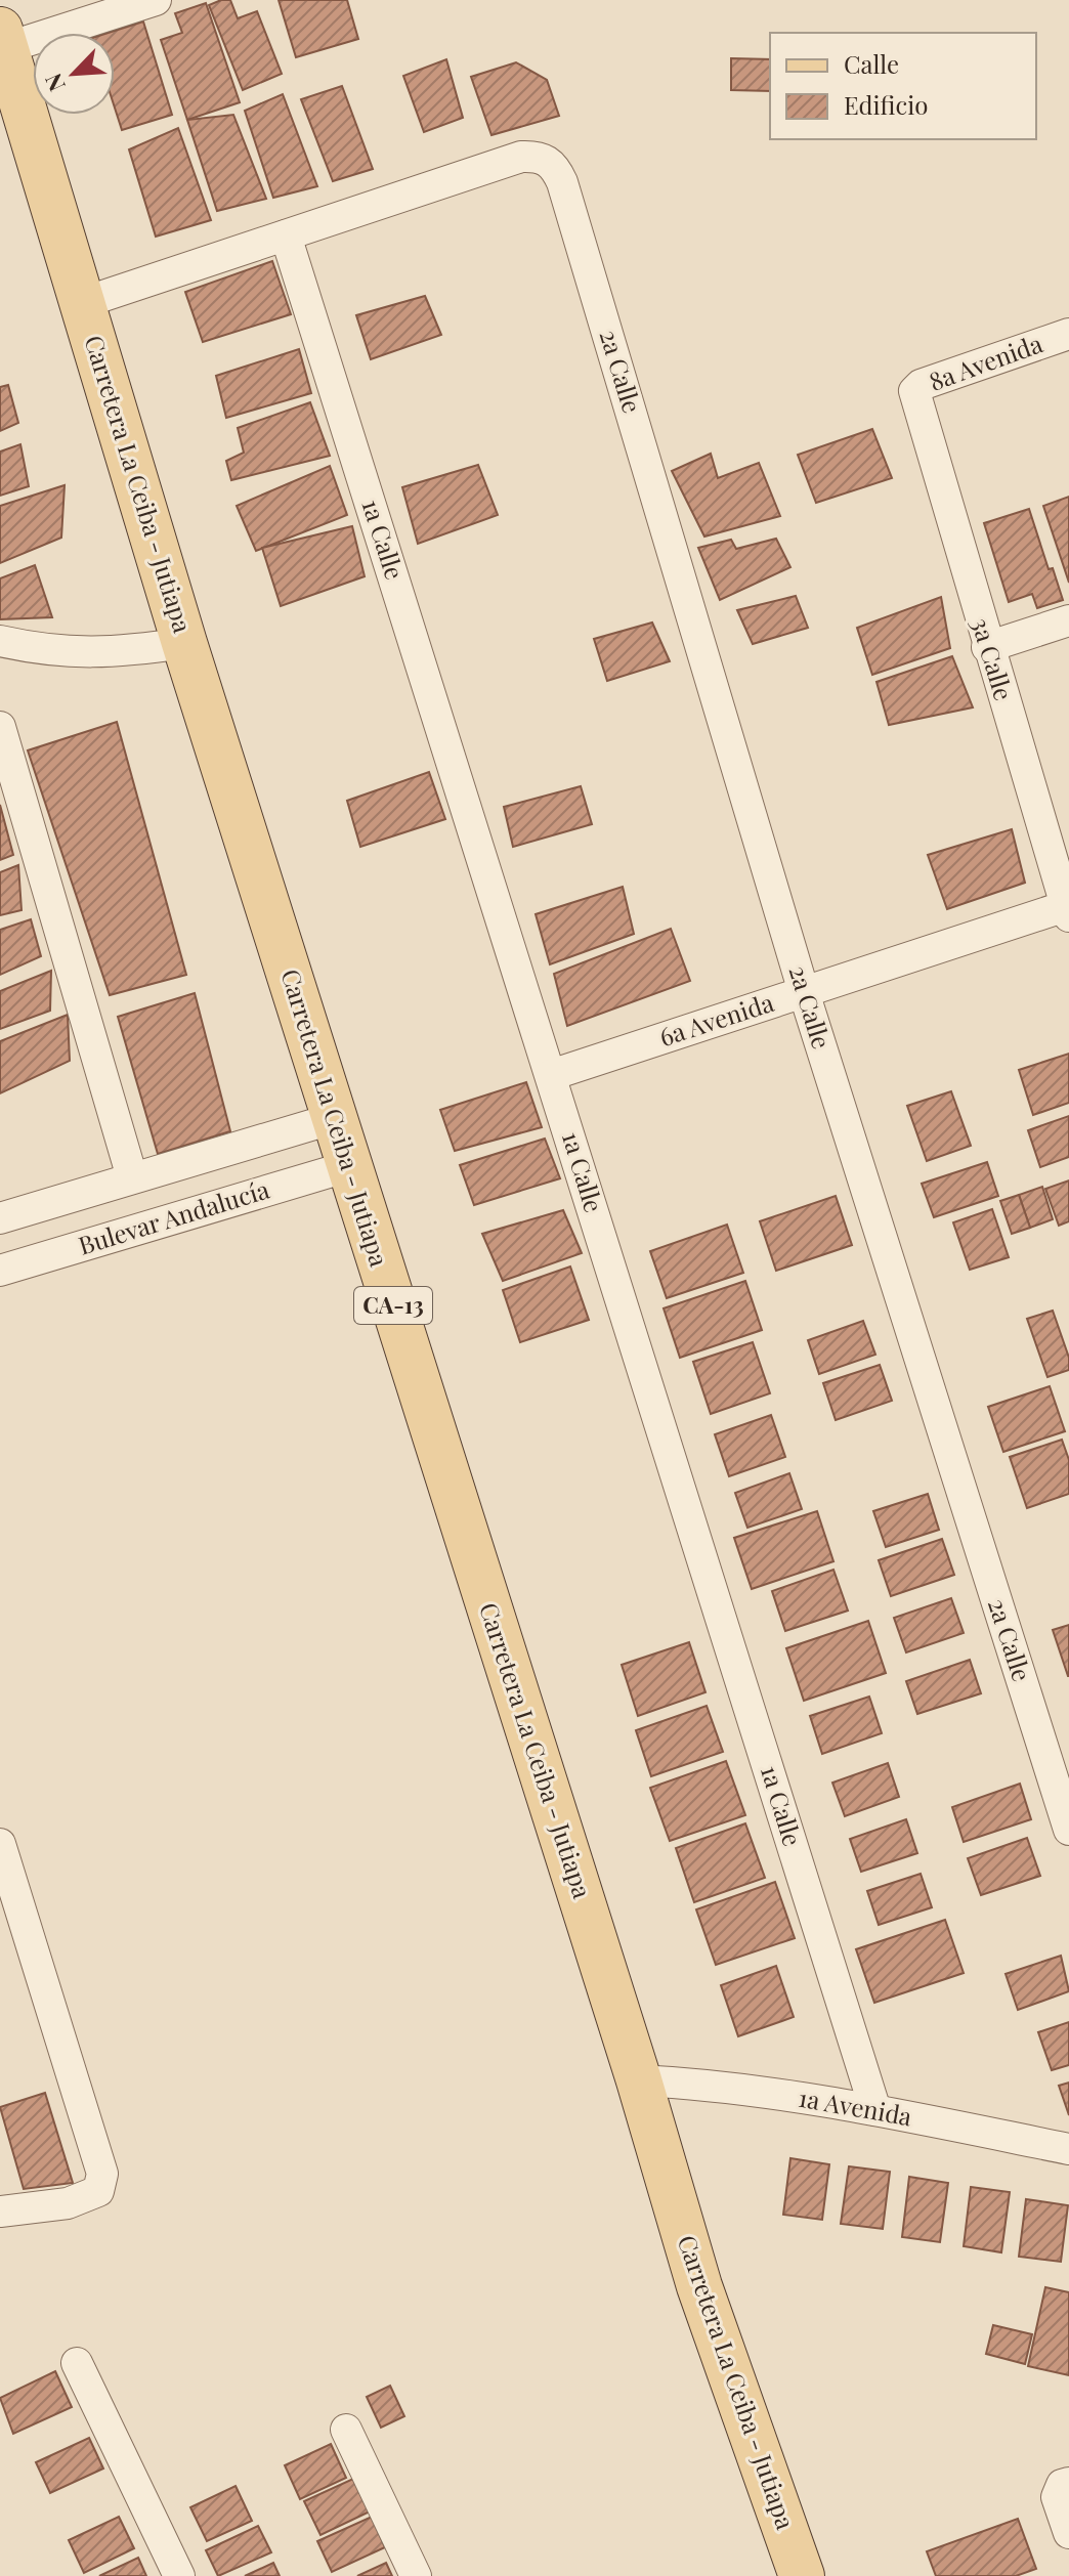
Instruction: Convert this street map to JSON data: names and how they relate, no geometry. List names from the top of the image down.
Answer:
{
  "streets": {
    "main road": ["Carretera La Ceiba - Jutiapa", "CA-13"],
    "street": [
      "8a Avenida",
      "2a Calle",
      "1a Calle",
      "3a Calle",
      "6a Avenida",
      "Bulevar Andalucía",
      "1a Avenida"
    ]
  },
  "crossings": [
    ["8a Avenida", "3a Calle"],
    ["2a Calle", "1a Calle"],
    ["2a Calle", "6a Avenida"],
    ["Carretera La Ceiba - Jutiapa", "Bulevar Andalucía"],
    ["Carretera La Ceiba - Jutiapa", "1a Avenida"],
    ["1a Calle", "6a Avenida"],
    ["1a Calle", "1a Avenida"],
    ["3a Calle", "6a Avenida"]
  ],
  "legend": ["Calle", "Edificio"],
  "north": "bottom left"
}
